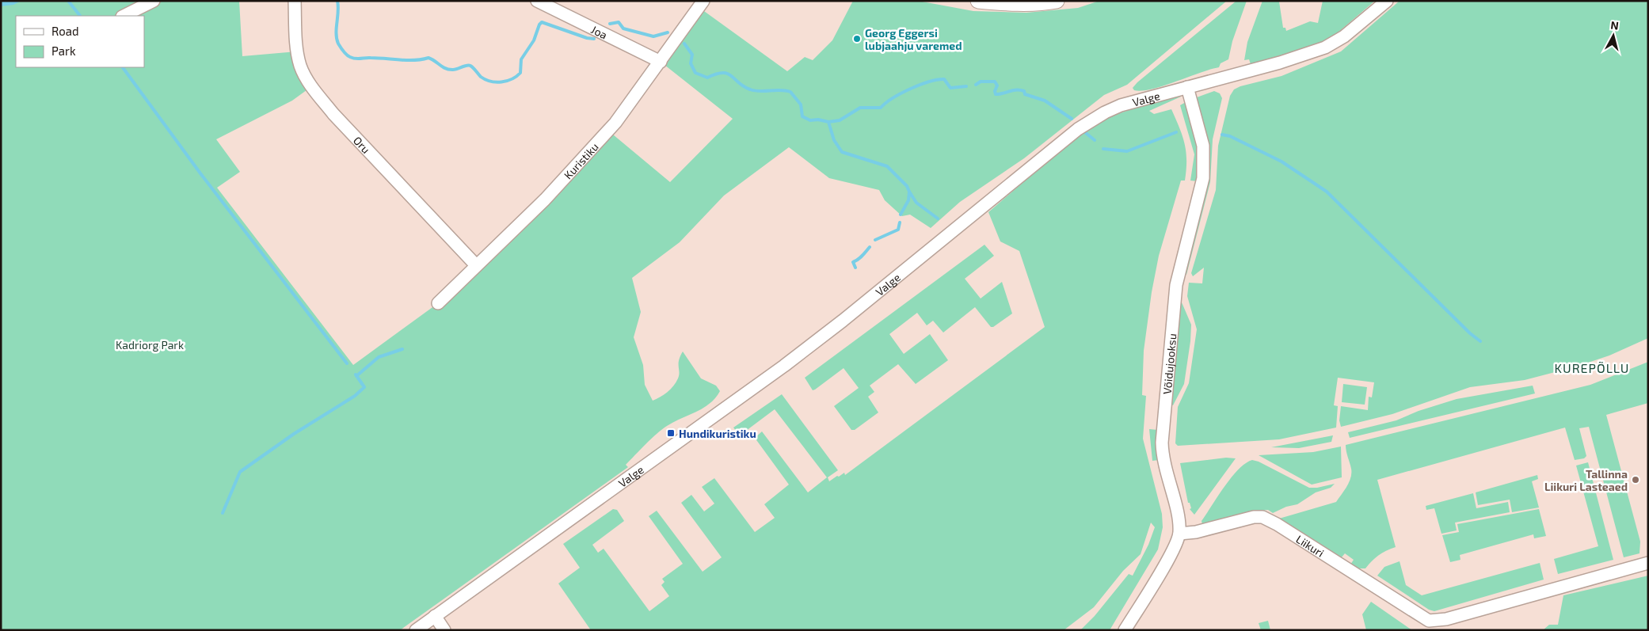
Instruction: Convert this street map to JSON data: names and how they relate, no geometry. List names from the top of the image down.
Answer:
{
  "streets": {
    "street": [
      "Joa",
      "Valge",
      "Oru",
      "Kuristiku",
      "Võidujooksu",
      "Liikuri"
    ]
  },
  "crossings": [
    ["Joa", "Kuristiku"],
    ["Valge", "Võidujooksu"],
    ["Oru", "Kuristiku"],
    ["Võidujooksu", "Liikuri"]
  ],
  "districts": ["KUREPÕLLU"],
  "parks": ["Kadriorg Park"],
  "places": {
    "other": ["Georg Eggersi lubjaahju varemed", "Tallinna Liikuri Lasteaed"],
    "transit": ["Hundikuristiku"]
  },
  "legend": ["Road", "Park"],
  "north": "top"
}
